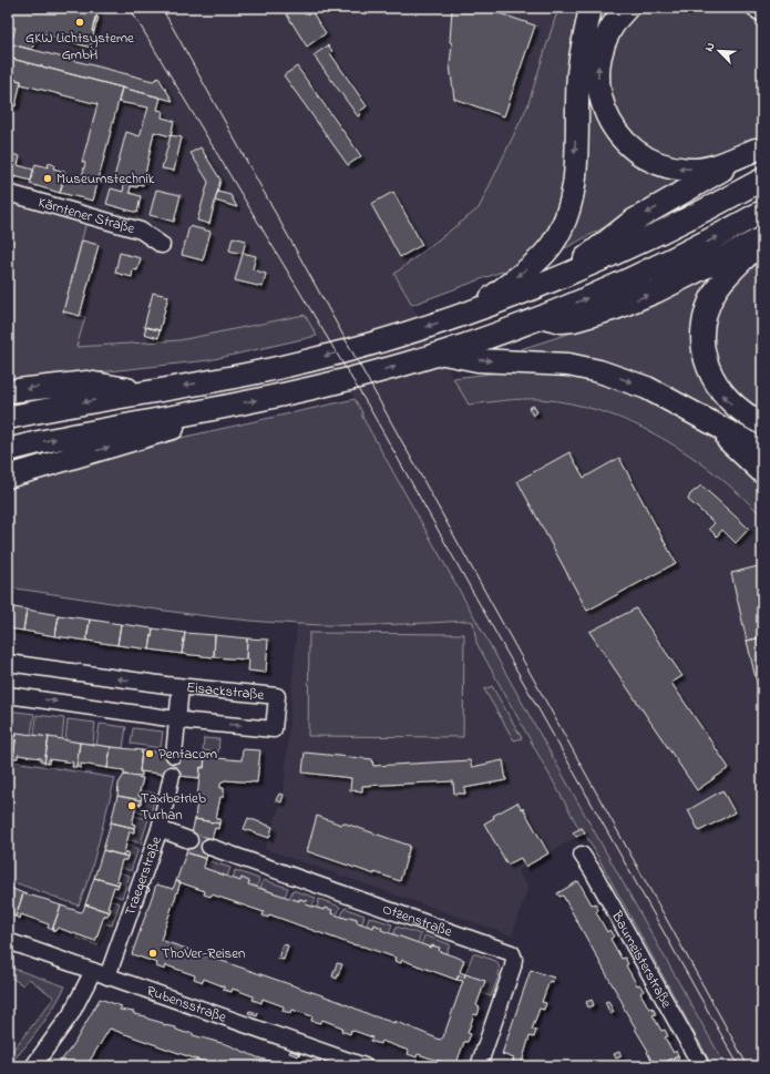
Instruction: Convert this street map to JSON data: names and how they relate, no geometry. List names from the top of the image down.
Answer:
{
  "streets": {
    "street": [
      "Kärntener Straße",
      "Eisackstraße",
      "Traegerstraße",
      "Otzenstraße",
      "Baumeisterstraße",
      "Rubensstraße"
    ]
  },
  "crossings": [
    ["Traegerstraße", "Rubensstraße"]
  ],
  "places": [
    "GKW Lichtsysteme GmbH",
    "Museumstechnik",
    "Pentacom",
    "Taxibetrieb Turhan",
    "ThoVer-Reisen"
  ],
  "north": "top left"
}
